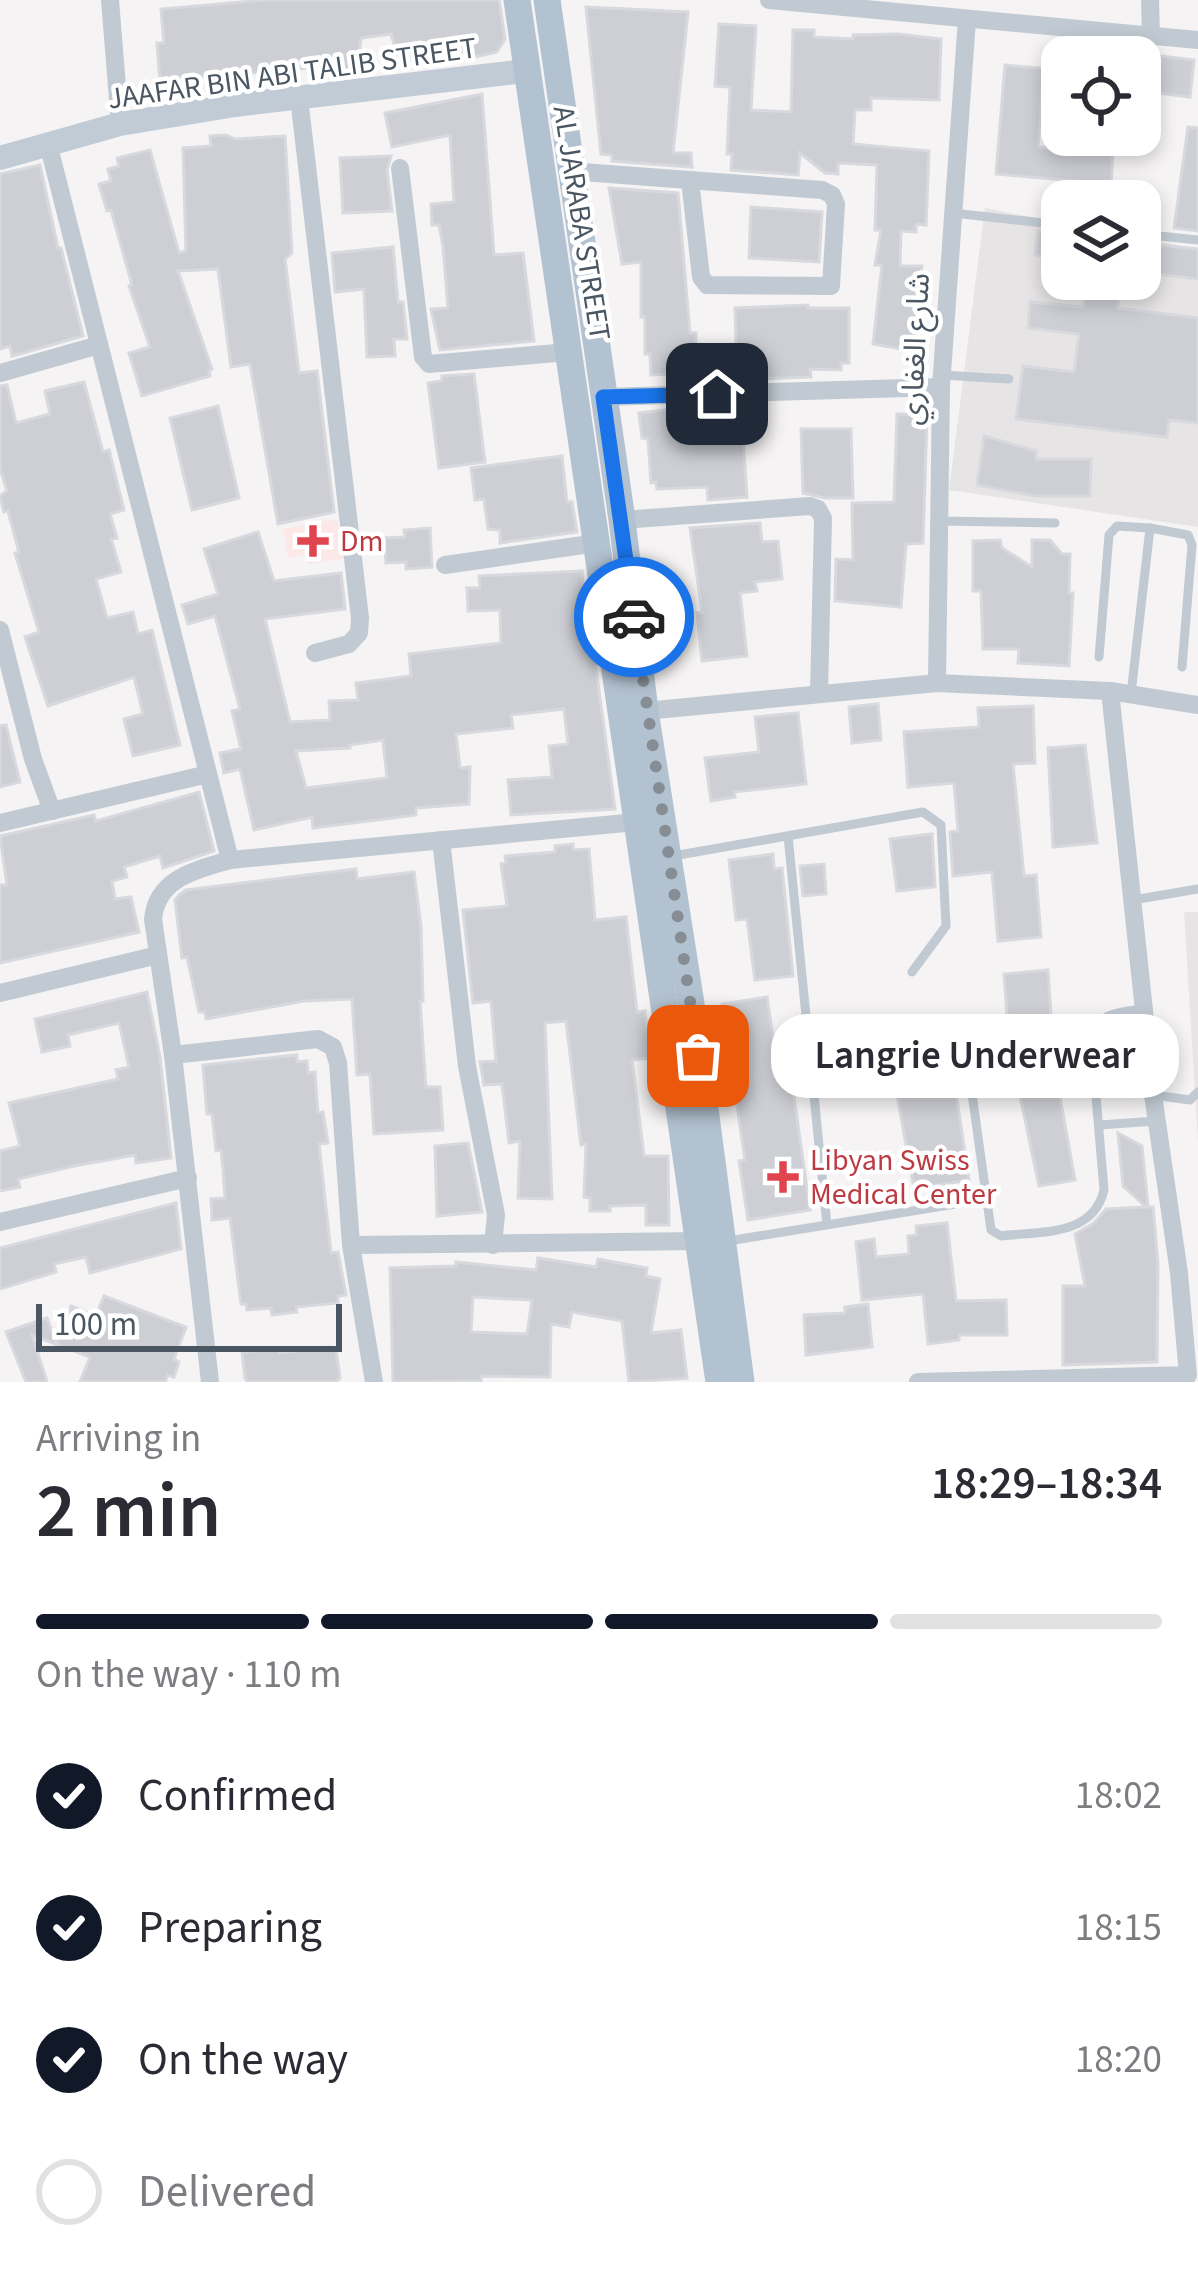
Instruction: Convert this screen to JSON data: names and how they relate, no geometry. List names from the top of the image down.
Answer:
{
  "streets": {
    "main road": ["AL JARABA STREET"],
    "street": ["JAAFAR BIN ABI TALIB STREET", "شارع الغفاري"]
  },
  "crossings": [
    ["JAAFAR BIN ABI TALIB STREET", "AL JARABA STREET"]
  ],
  "places": {
    "health": ["Dm", "Libyan Swiss Medical Center"],
    "other": ["Langrie Underwear"]
  },
  "scale_bar": "100 m",
  "page": {
    "bubble": "Langrie Underwear",
    "scale": "100 m",
    "heading": ["2 min", "Arriving in", "18:29–18:34"],
    "bar": "On the way · 110 m",
    "list": [
      ["Confirmed", "18:02"],
      ["Preparing", "18:15"],
      ["On the way", "18:20"],
      "Delivered"
    ]
  }
}
